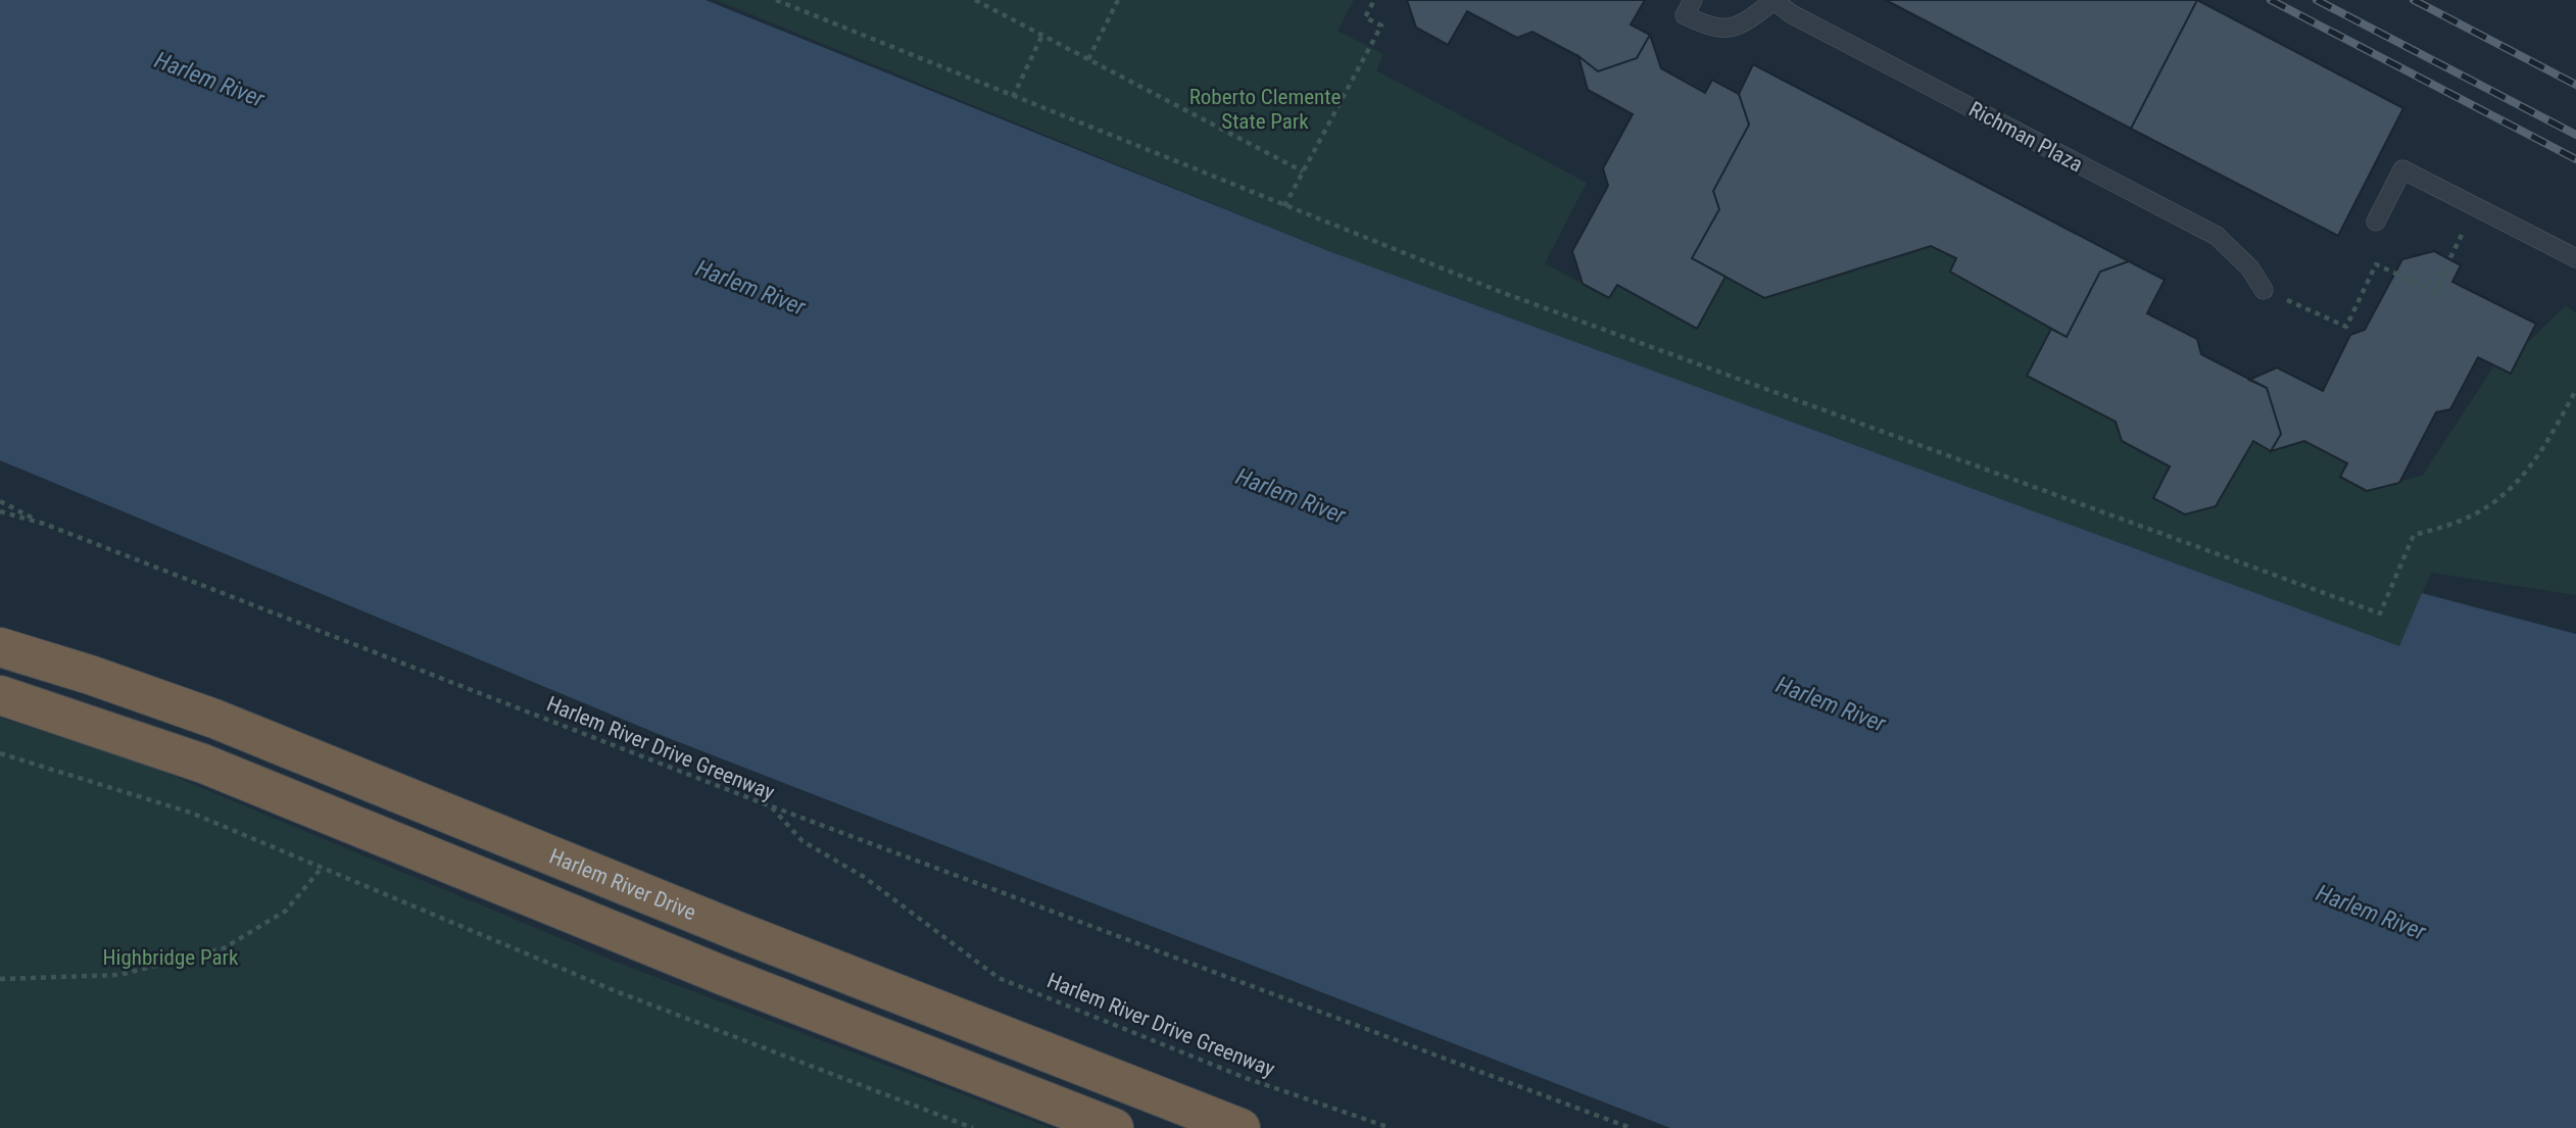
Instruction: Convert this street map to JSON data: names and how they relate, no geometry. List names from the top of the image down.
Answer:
{
  "streets": {
    "highway": ["Harlem River Drive"],
    "lane": ["Richman Plaza"],
    "path": ["Harlem River Drive Greenway"]
  },
  "water": ["Harlem River"],
  "parks": ["Roberto Clemente State Park", "Highbridge Park"]
}
